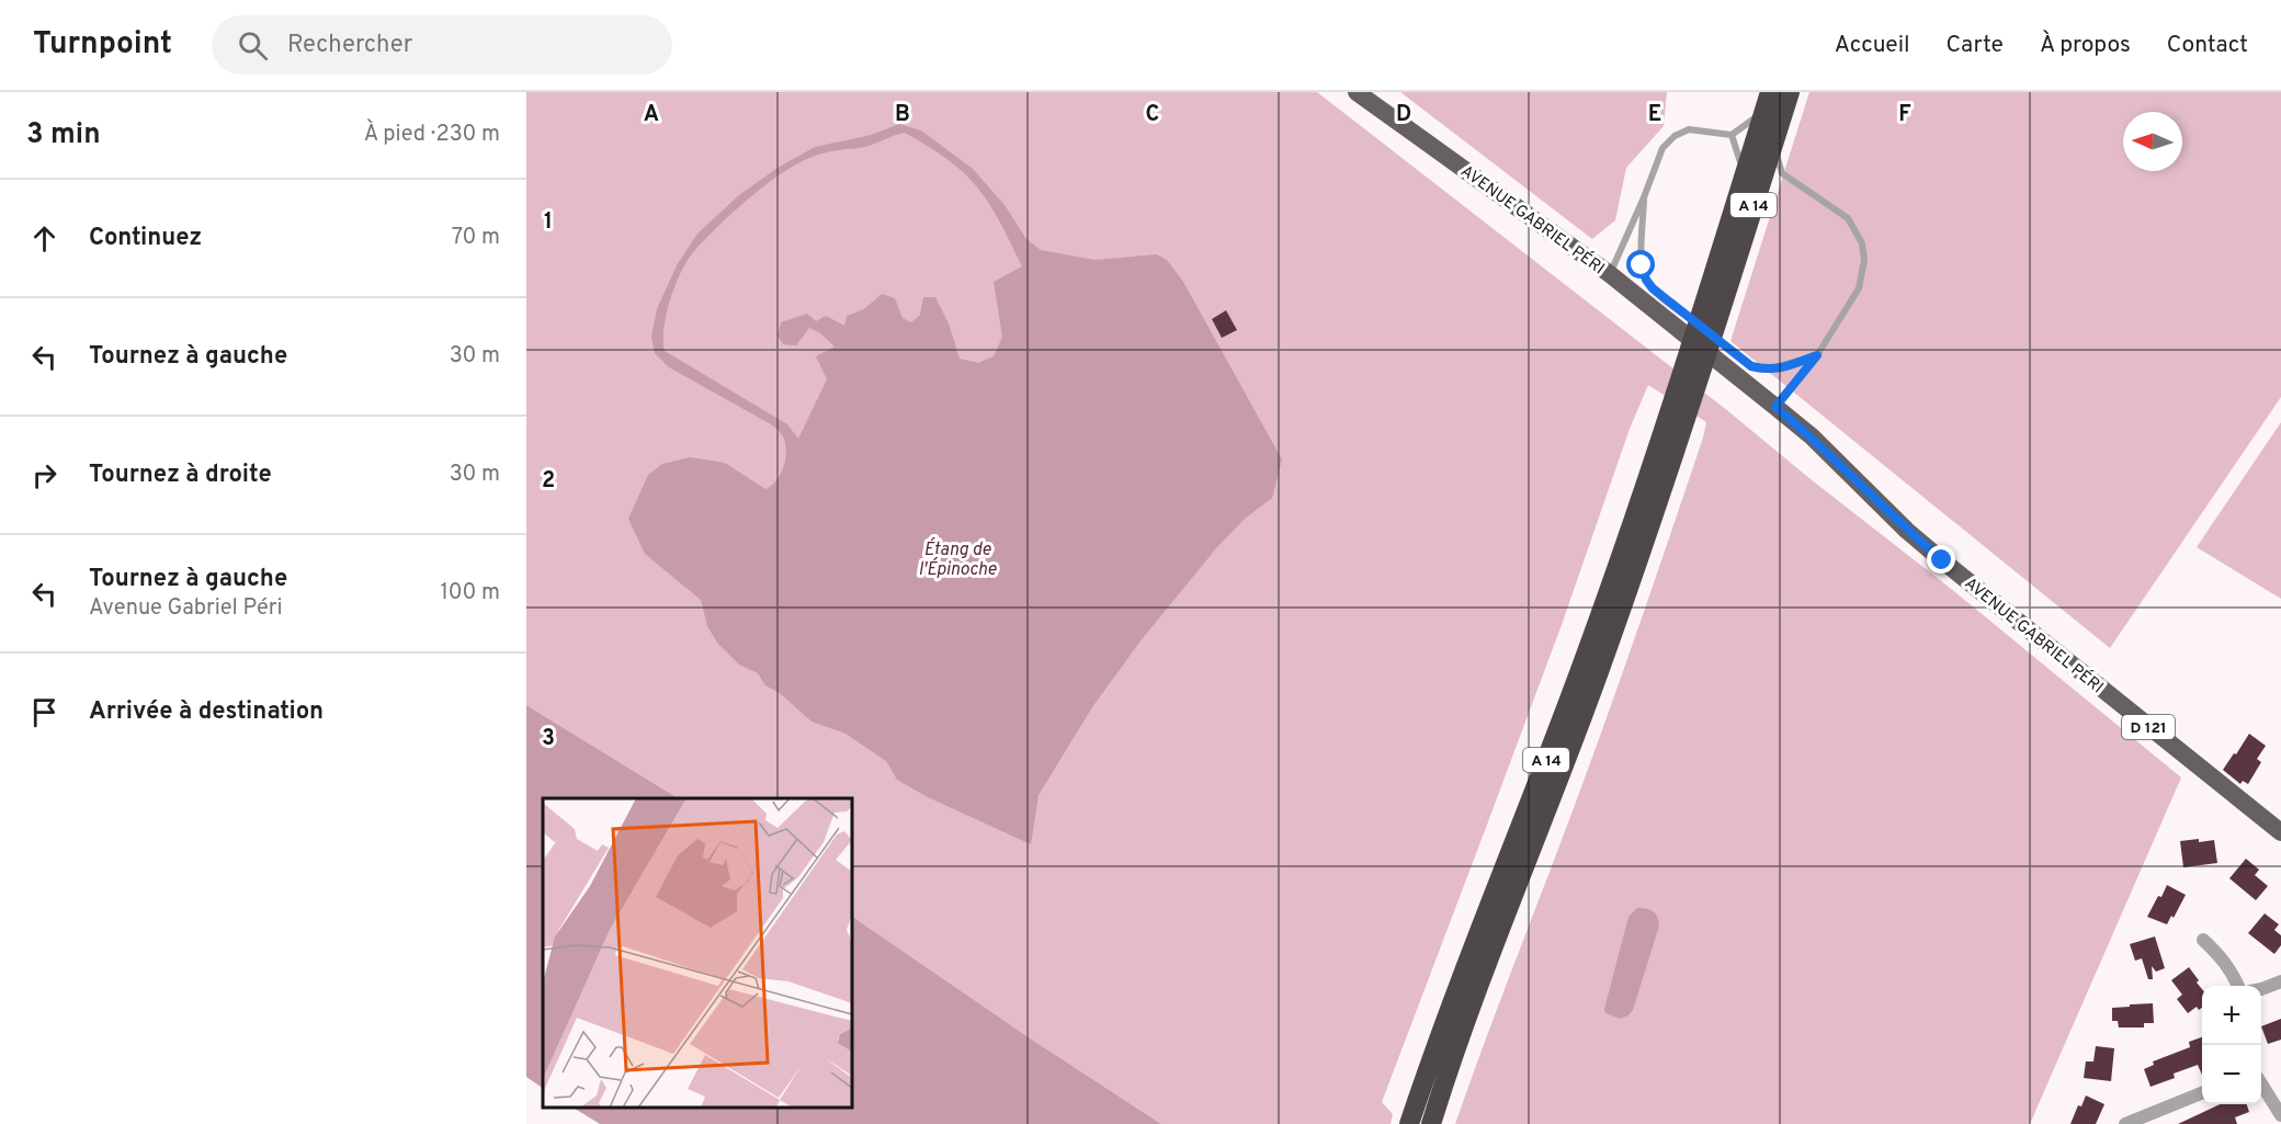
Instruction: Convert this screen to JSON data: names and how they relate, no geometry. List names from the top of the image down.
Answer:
{
  "streets": {
    "highway": ["A 14"],
    "main road": ["AVENUE GABRIEL PÉRI", "D 121"]
  },
  "water": ["Étang de l'Épinoche"],
  "north": "left",
  "page": {
    "header": "Turnpoint",
    "search": "Rechercher",
    "nav": [
      "Accueil",
      "Carte",
      "À propos",
      "Contact"
    ],
    "heading": ["3 min", "À pied · 230 m"],
    "list": [
      ["Continuez", "70 m"],
      ["Tournez à gauche", "30 m"],
      ["Tournez à droite", "30 m"],
      ["Tournez à gauche", "Avenue Gabriel Péri", "100 m"],
      "Arrivée à destination"
    ],
    "map_buttons": ["+", "−"]
  },
  "grid": {
    "columns": [
      "A",
      "B",
      "C",
      "D",
      "E",
      "F"
    ],
    "rows": ["1", "2", "3"]
  }
}
